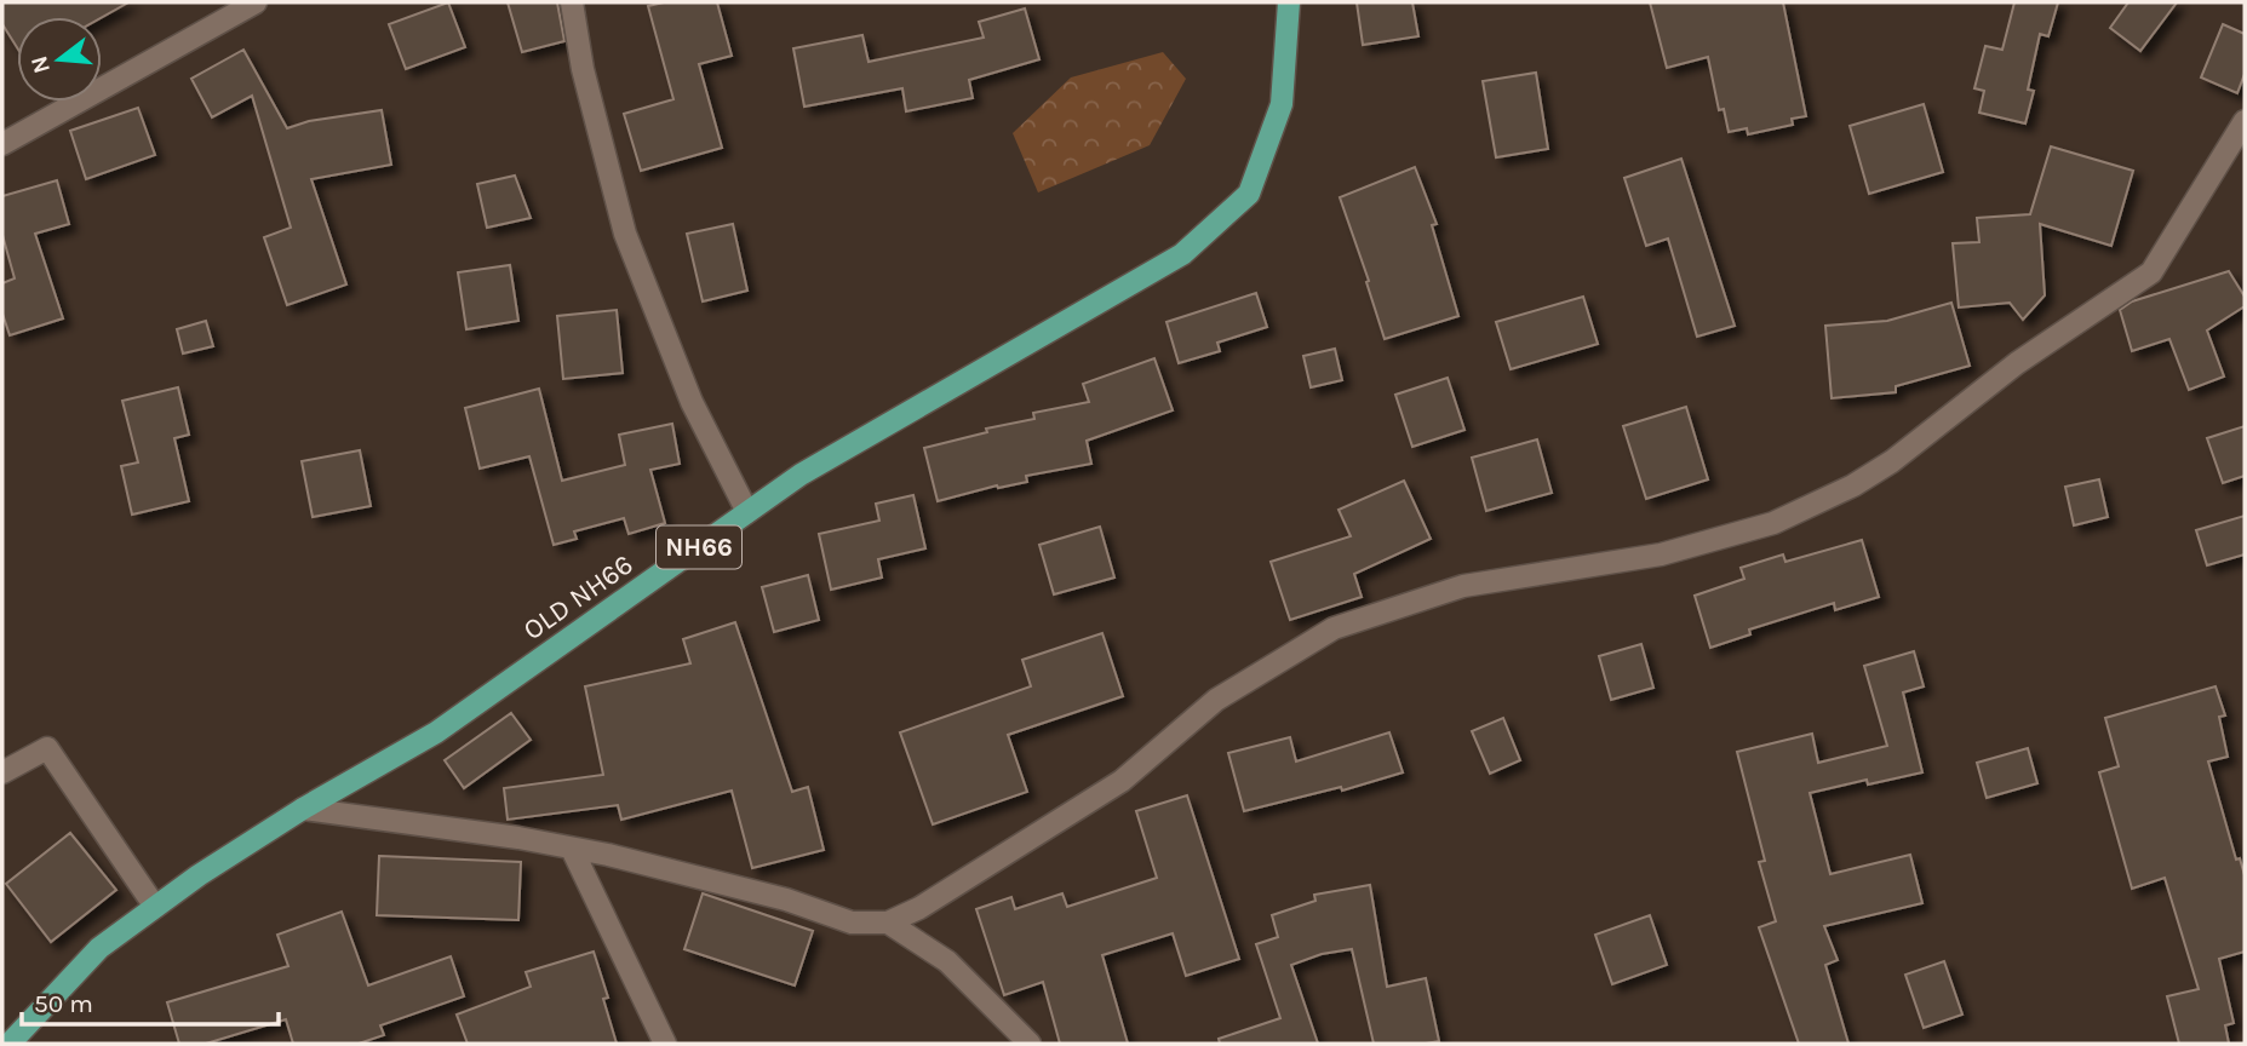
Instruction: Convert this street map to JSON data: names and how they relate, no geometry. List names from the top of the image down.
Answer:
{
  "streets": {
    "main road": ["NH66", "OLD NH66"]
  },
  "scale_bar": "50 m",
  "north": "left"
}
